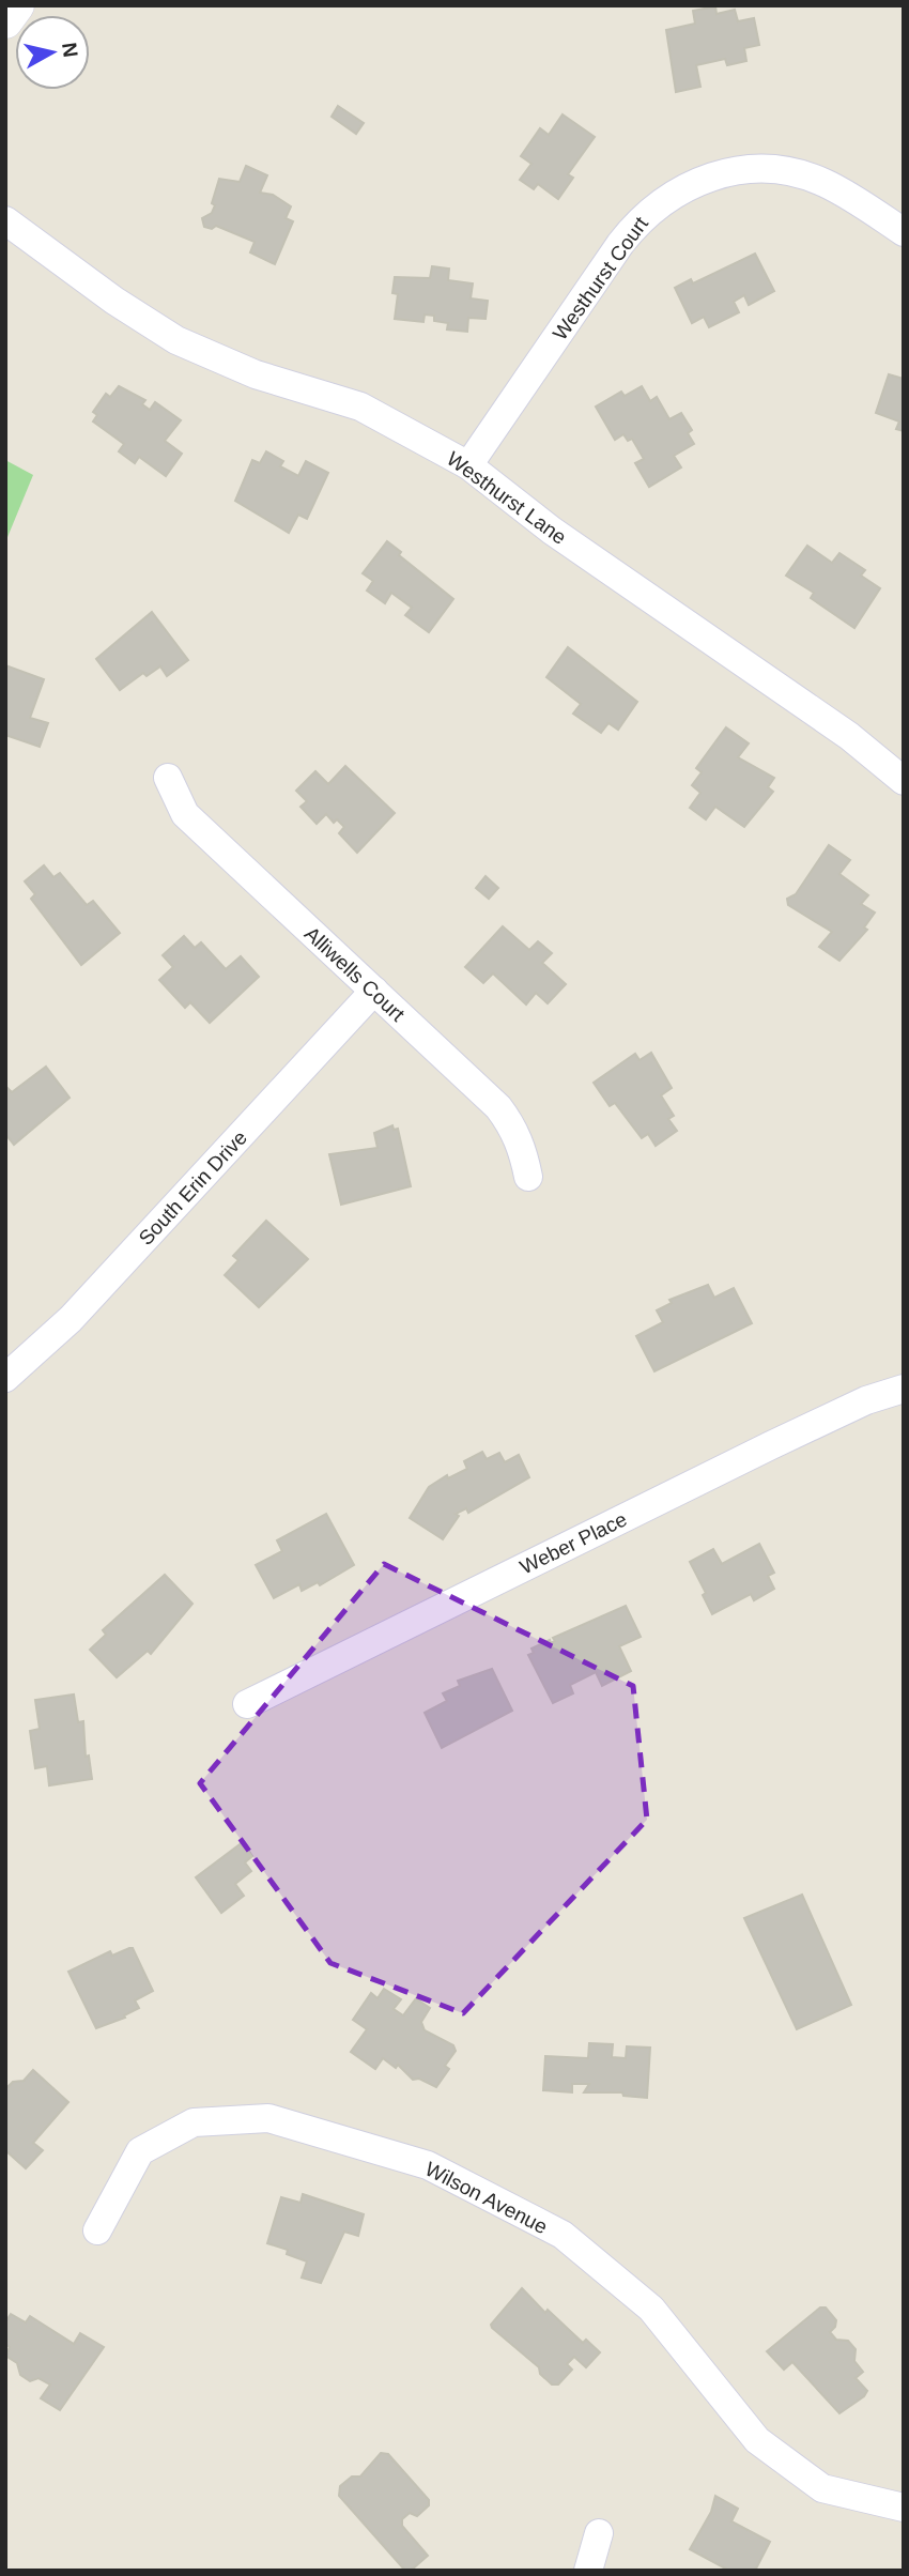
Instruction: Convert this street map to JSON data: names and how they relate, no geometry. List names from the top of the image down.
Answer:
{
  "streets": {
    "street": [
      "Westhurst Court",
      "Westhurst Lane",
      "Alliwells Court",
      "South Erin Drive",
      "Weber Place",
      "Wilson Avenue"
    ]
  },
  "crossings": [
    ["Westhurst Court", "Westhurst Lane"],
    ["Alliwells Court", "South Erin Drive"]
  ],
  "north": "right"
}
